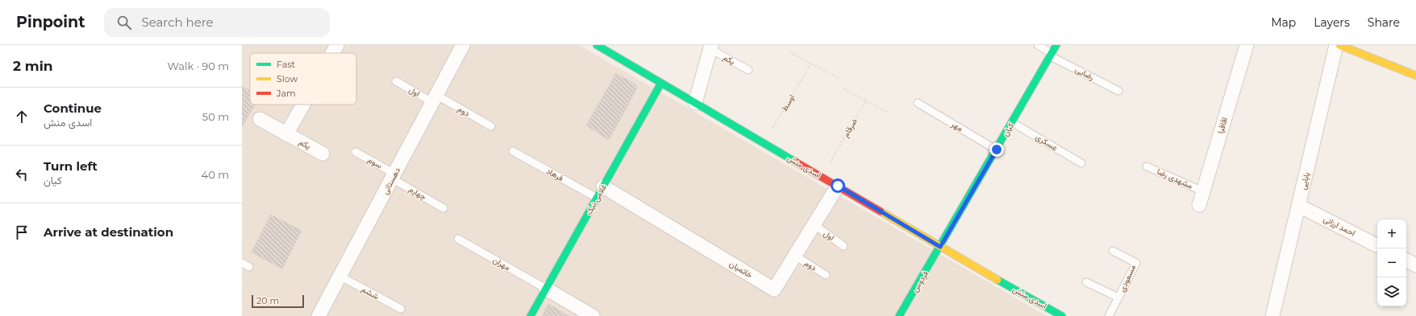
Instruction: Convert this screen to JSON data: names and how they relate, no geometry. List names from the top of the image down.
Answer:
{
  "streets": {
    "street": [
      "یکم",
      "اقاقیا",
      "کیان",
      "اسدی منش",
      "دهستانی",
      "بابایی",
      "غلامی نیک",
      "احمد ارزانی",
      "خاتمیان",
      "فردوس"
    ],
    "lane": [
      "رضایی",
      "اول",
      "دوم",
      "مهر",
      "عسکری",
      "سوم",
      "فرهاد",
      "مشهدی رضا",
      "چهارم",
      "مهران",
      "مسعودی",
      "ششم"
    ],
    "path": ["اوسط", "ضرقام"]
  },
  "crossings": [
    ["رضایی", "کیان"],
    ["اول", "دوم"],
    ["اول", "دهستانی"],
    ["اول", "خاتمیان"],
    ["اوسط", "اسدی منش"],
    ["دوم", "دهستانی"],
    ["دوم", "خاتمیان"],
    ["اقاقیا", "مشهدی رضا"],
    ["مهر", "کیان"],
    ["ضرقام", "اسدی منش"],
    ["کیان", "عسکری"],
    ["کیان", "اسدی منش"],
    ["کیان", "فردوس"],
    ["سوم", "دهستانی"],
    ["سوم", "چهارم"],
    ["اسدی منش", "غلامی نیک"],
    ["اسدی منش", "خاتمیان"],
    ["اسدی منش", "فردوس"],
    ["فرهاد", "غلامی نیک"],
    ["فرهاد", "خاتمیان"],
    ["دهستانی", "چهارم"],
    ["دهستانی", "ششم"],
    ["بابایی", "احمد ارزانی"],
    ["غلامی نیک", "مهران"],
    ["غلامی نیک", "خاتمیان"]
  ],
  "legend": ["Fast", "Slow", "Jam"],
  "scale_bar": "20 m",
  "page": {
    "header": "Pinpoint",
    "search": "Search here",
    "nav": ["Map", "Layers", "Share"],
    "heading": ["2 min", "Walk · 90 m"],
    "list": [
      ["Continue", "اسدی منش", "50 m"],
      ["Turn left", "کیان", "40 m"],
      "Arrive at destination"
    ],
    "map_buttons": ["+", "−"],
    "scale": "20 m"
  }
}
